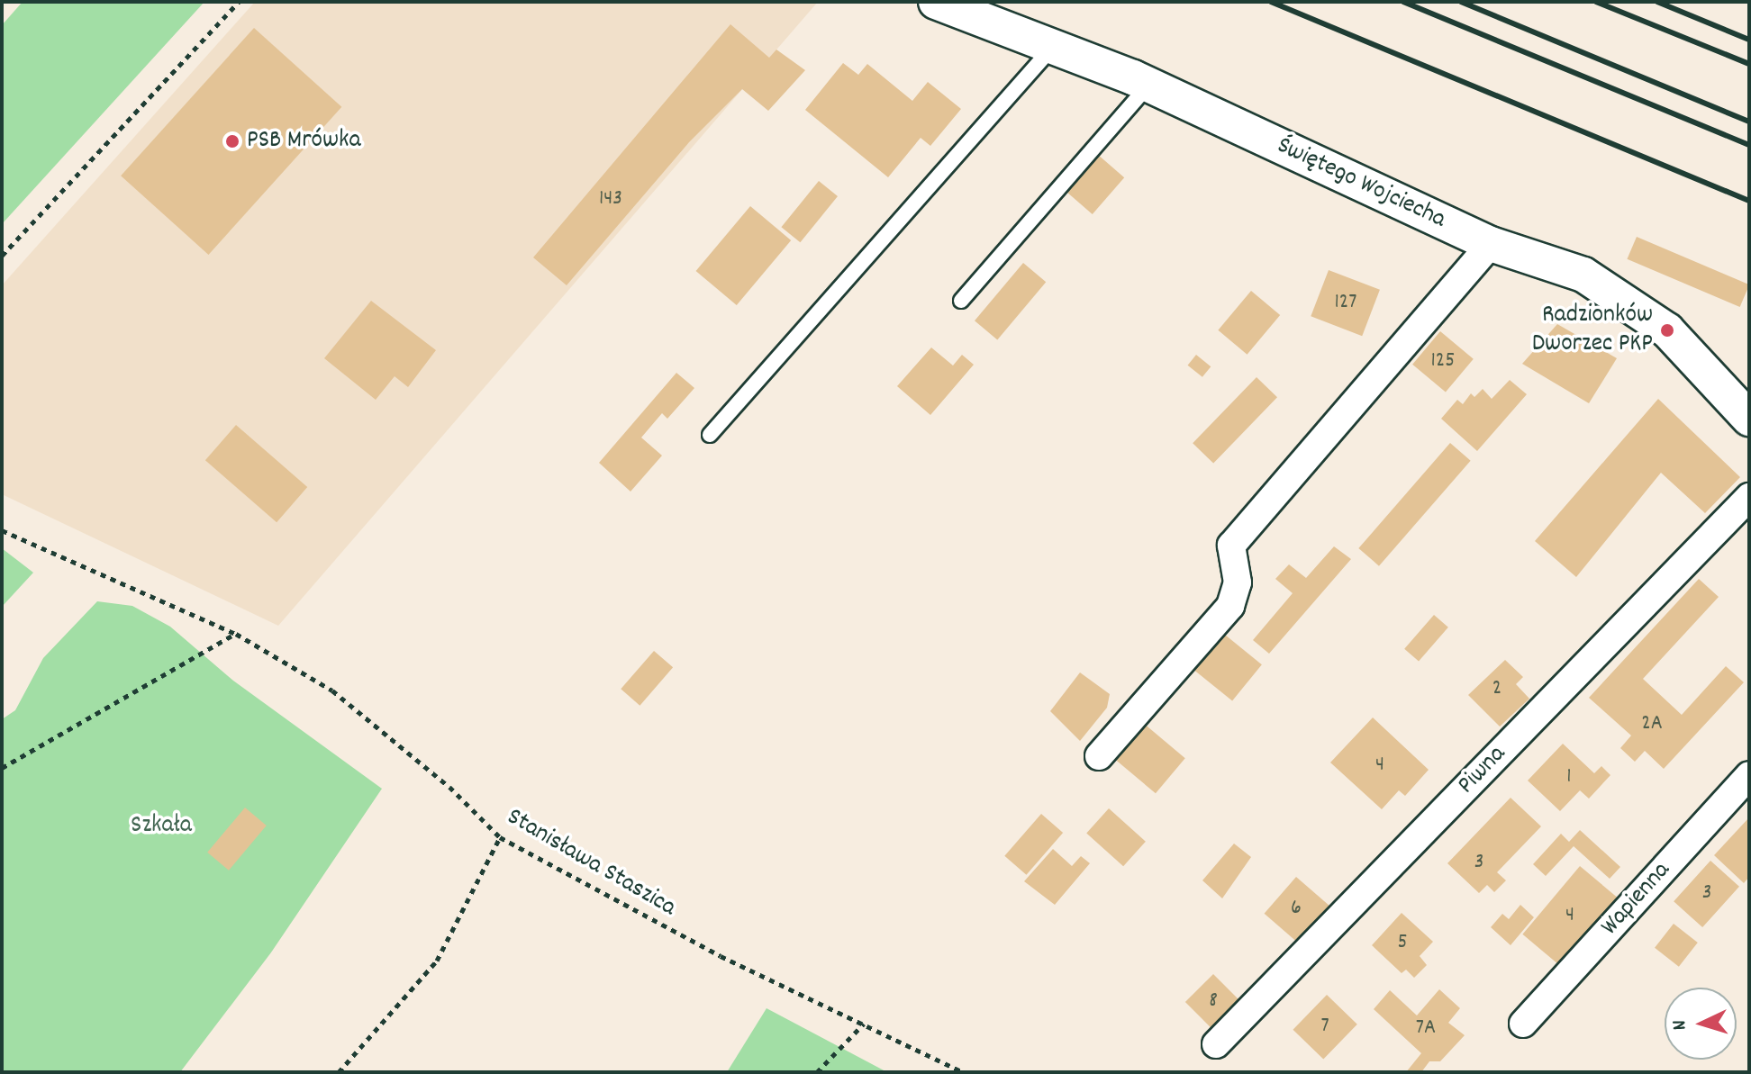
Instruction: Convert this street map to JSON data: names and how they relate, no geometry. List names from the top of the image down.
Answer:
{
  "streets": {
    "street": ["Świętego Wojciecha", "Piwna", "Wapienna"],
    "path": ["Stanisława Staszica"]
  },
  "parks": ["Szkała"],
  "places": ["PSB Mrówka", "Radzionków Dworzec PKP"],
  "house_numbers": [
    "143",
    "127",
    "125",
    "2",
    "2A",
    "4",
    "1",
    "3",
    "3",
    "6",
    "4",
    "5",
    "8",
    "7",
    "7A"
  ],
  "north": "left"
}
